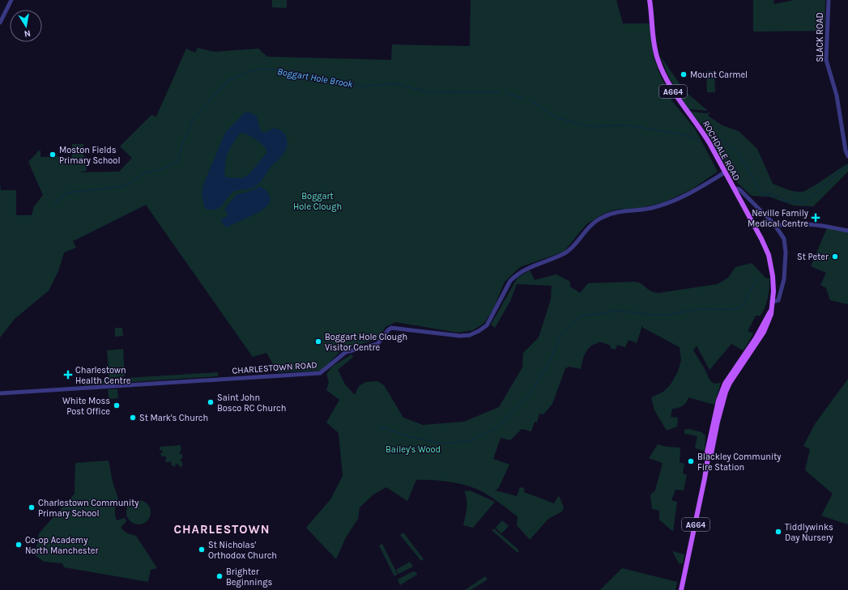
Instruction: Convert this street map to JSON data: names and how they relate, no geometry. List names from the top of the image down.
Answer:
{
  "streets": {
    "main road": ["A664", "ROCHDALE ROAD"],
    "street": ["SLACK ROAD", "CHARLESTOWN ROAD"]
  },
  "crossings": [
    ["ROCHDALE ROAD", "CHARLESTOWN ROAD"]
  ],
  "districts": ["CHARLESTOWN"],
  "water": ["Boggart Hole Brook"],
  "parks": ["Boggart Hole Clough", "Bailey's Wood"],
  "places": {
    "other": [
      "Mount Carmel",
      "Moston Fields Primary School",
      "St Peter",
      "Boggart Hole Clough Visitor Centre",
      "Saint John Bosco RC Church",
      "White Moss Post Office",
      "St Mark's Church",
      "Blackley Community Fire Station",
      "Charlestown Community Primary School",
      "Tiddlywinks Day Nursery",
      "Co-op Academy North Manchester",
      "St Nicholas' Orthodox Church",
      "Brighter Beginnings"
    ],
    "health": ["Neville Family Medical Centre", "Charlestown Health Centre"]
  },
  "north": "bottom"
}
